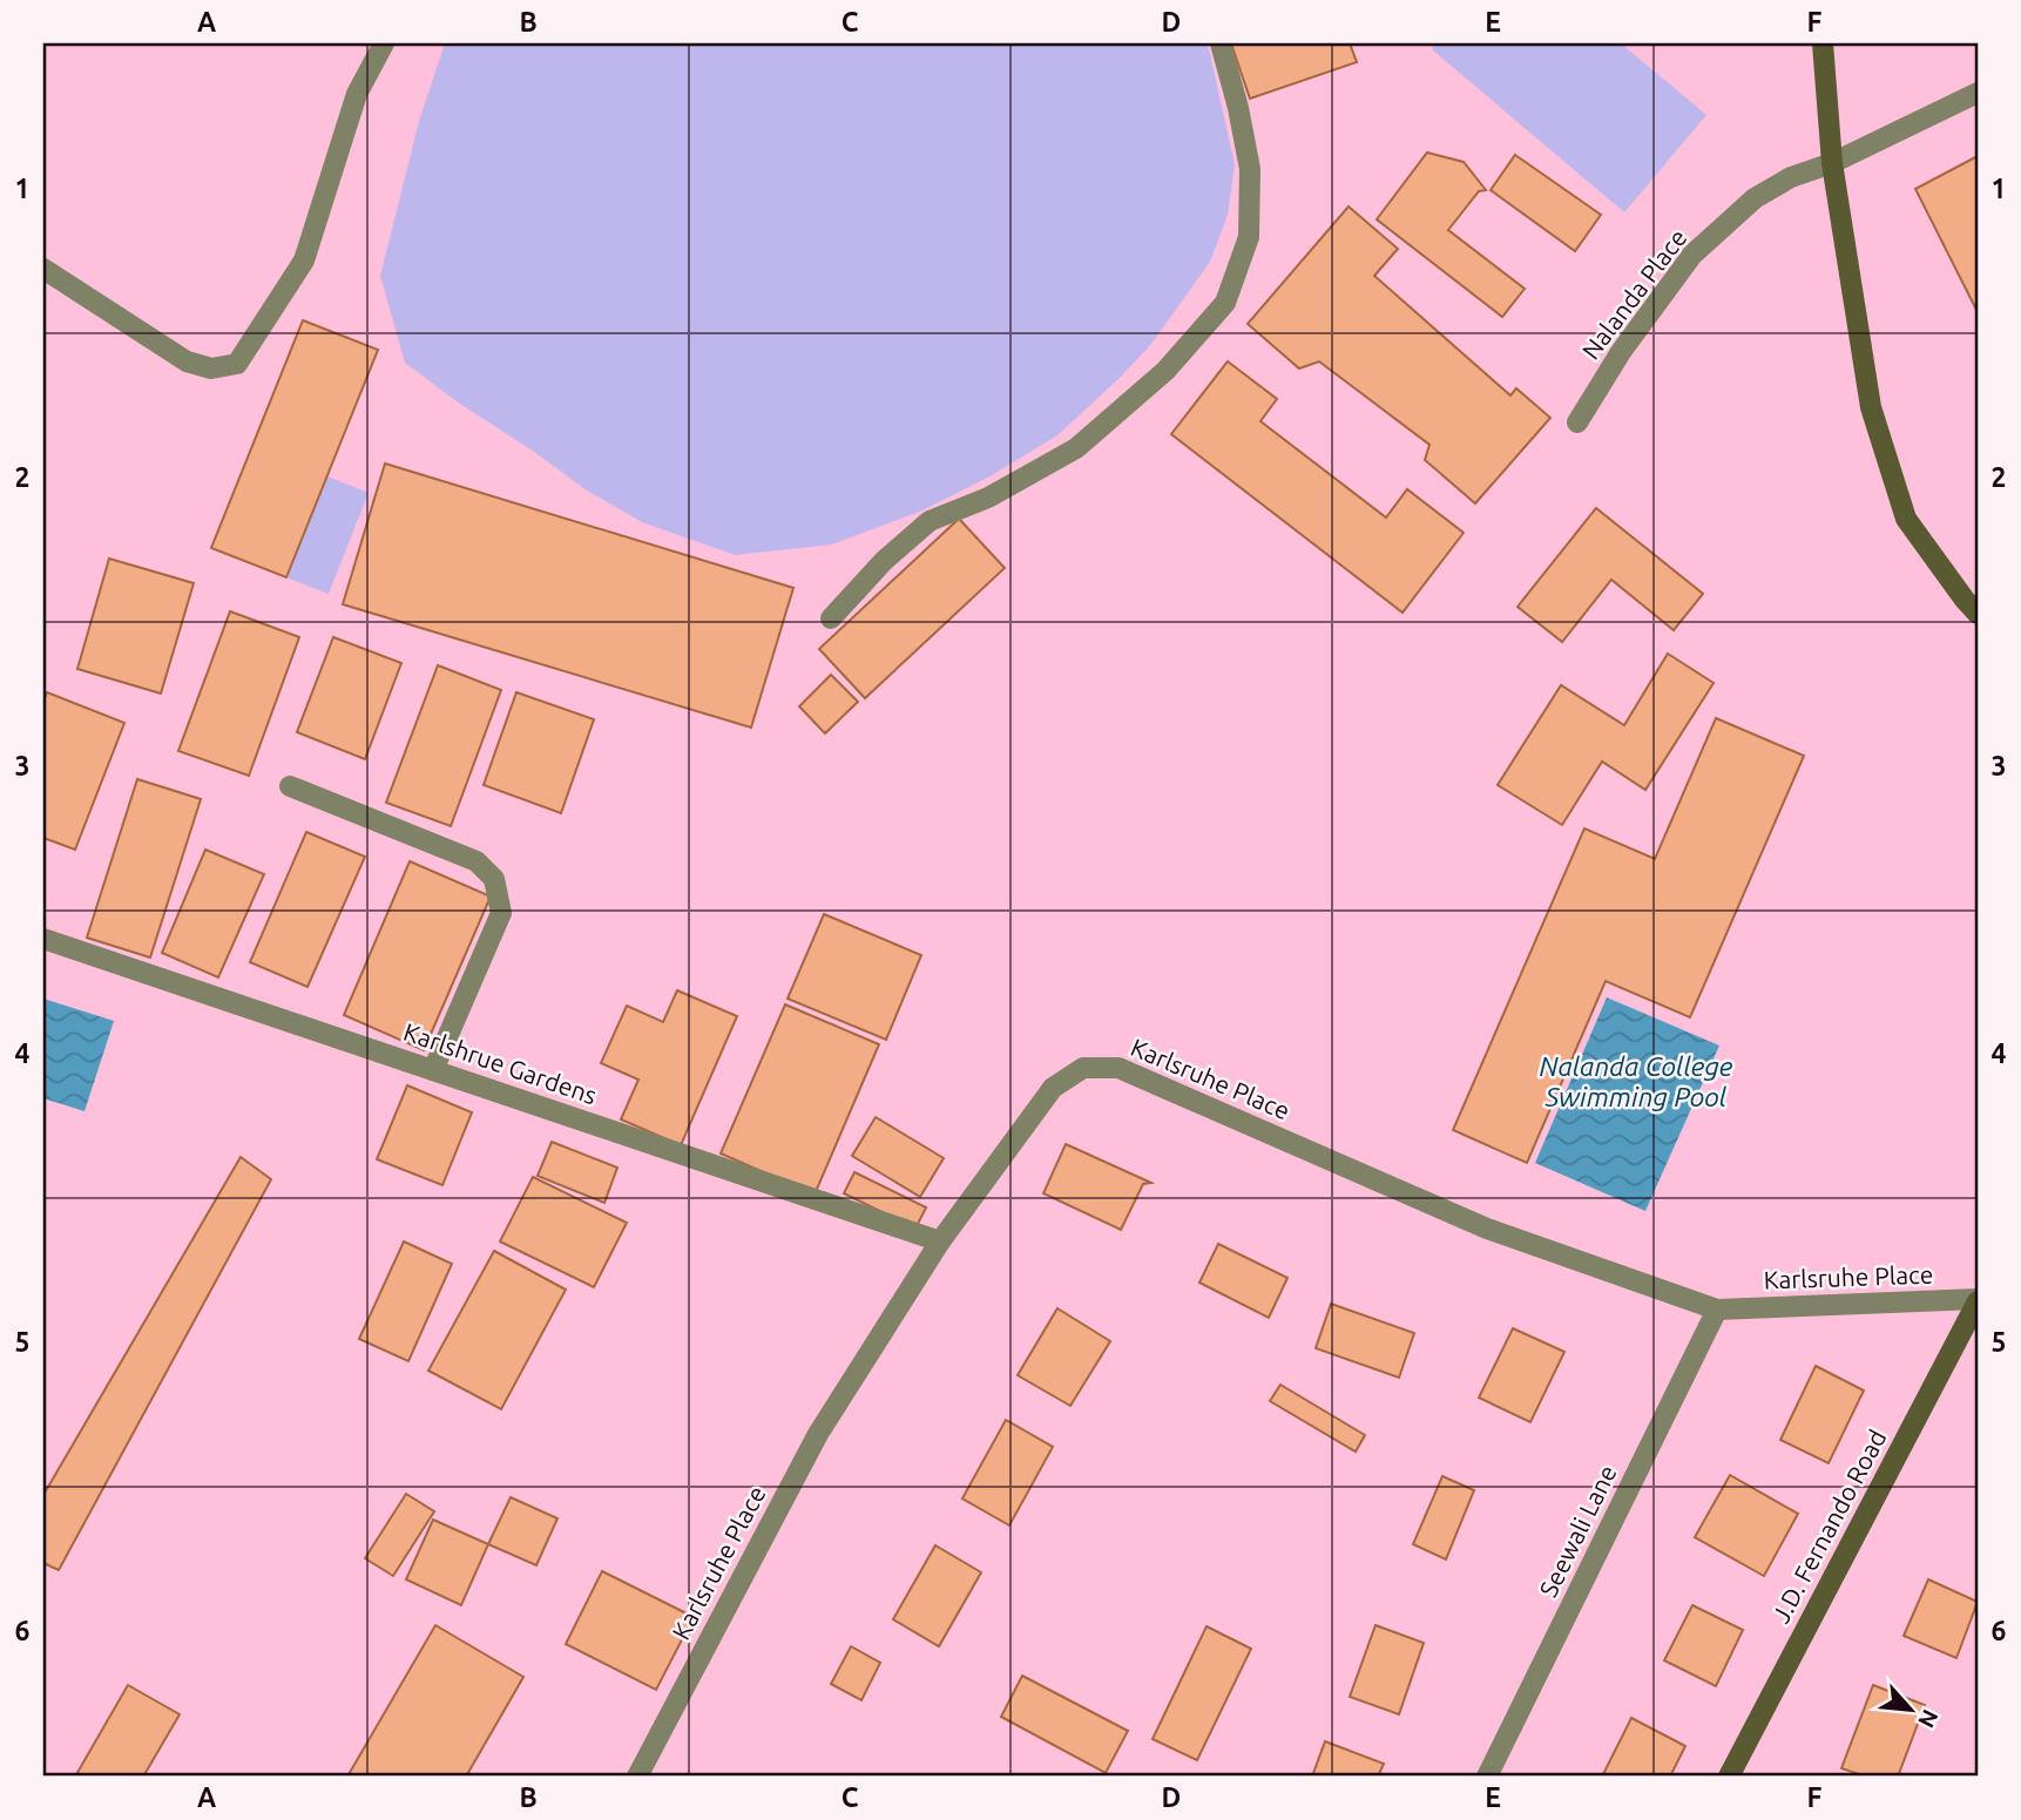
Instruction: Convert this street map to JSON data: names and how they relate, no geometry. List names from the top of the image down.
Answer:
{
  "streets": {
    "main road": ["J.D. Fernando Road"],
    "street": [
      "Nalanda Place",
      "Karlshrue Gardens",
      "Karlsruhe Place",
      "Seewali Lane"
    ]
  },
  "crossings": [
    ["Karlshrue Gardens", "Karlsruhe Place"],
    ["Karlsruhe Place", "J.D. Fernando Road"],
    ["Karlsruhe Place", "Seewali Lane"]
  ],
  "water": ["Nalanda College Swimming Pool"],
  "north": "bottom right",
  "grid": {
    "columns": [
      "A",
      "B",
      "C",
      "D",
      "E",
      "F"
    ],
    "rows": [
      "1",
      "2",
      "3",
      "4",
      "5",
      "6"
    ]
  }
}
